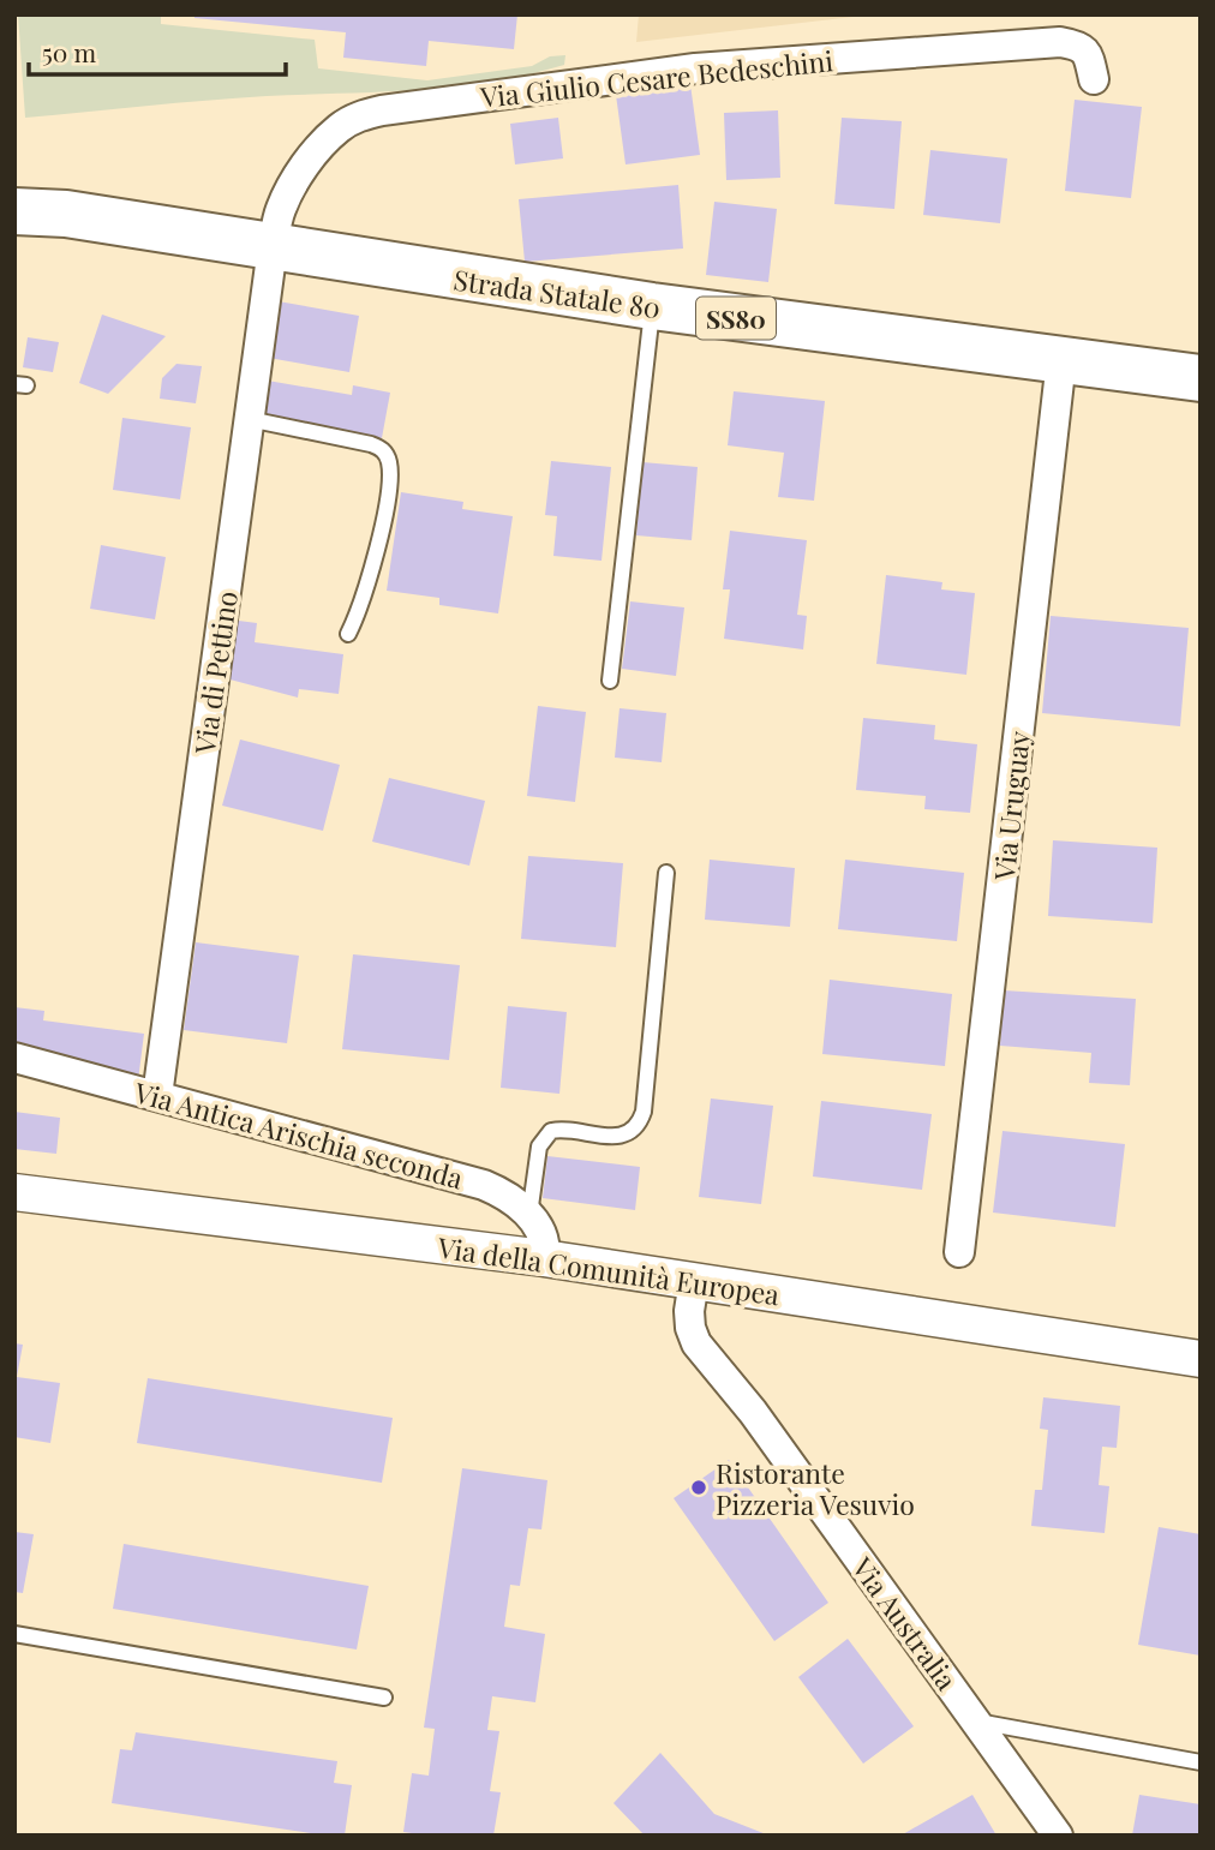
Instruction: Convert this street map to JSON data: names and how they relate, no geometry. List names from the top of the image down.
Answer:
{
  "streets": {
    "main road": ["Strada Statale 80", "SS80"],
    "street": [
      "Via Giulio Cesare Bedeschini",
      "Via di Pettino",
      "Via Uruguay",
      "Via Antica Arischia seconda",
      "Via della Comunità Europea",
      "Via Australia"
    ]
  },
  "crossings": [
    ["Via Giulio Cesare Bedeschini", "Strada Statale 80"],
    ["Via Giulio Cesare Bedeschini", "Via di Pettino"],
    ["Strada Statale 80", "Via di Pettino"],
    ["Strada Statale 80", "Via Uruguay"],
    ["Via di Pettino", "Via Antica Arischia seconda"],
    ["Via della Comunità Europea", "Via Australia"]
  ],
  "places": ["Ristorante Pizzeria Vesuvio"],
  "scale_bar": "50 m"
}
